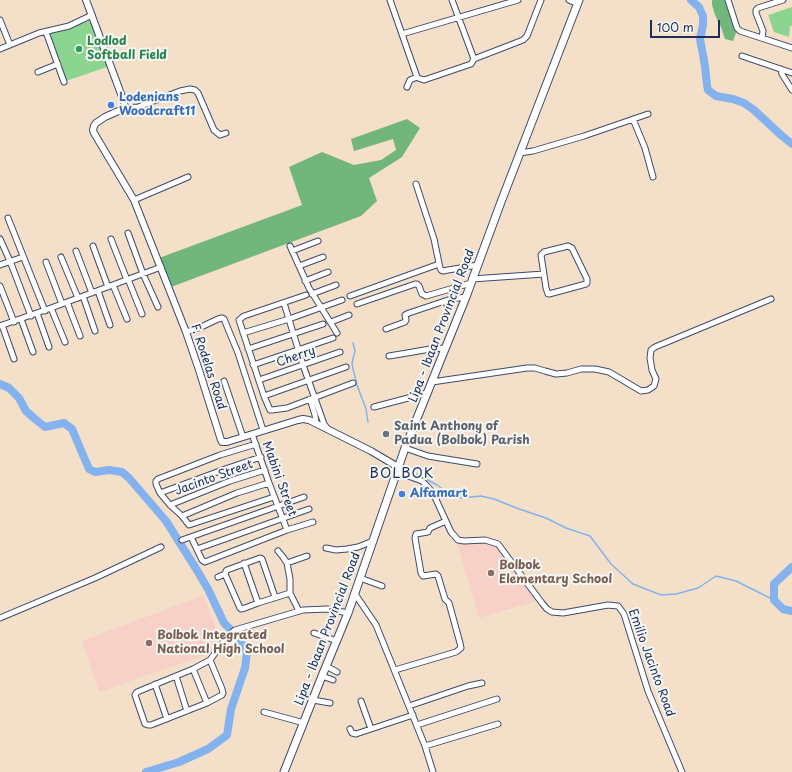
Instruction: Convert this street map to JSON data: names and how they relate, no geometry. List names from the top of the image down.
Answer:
{
  "streets": {
    "main road": ["Lipa - Ibaan Provincial Road"],
    "street": [
      "Cherry",
      "F. Rodelas Road",
      "Jacinto Street",
      "Mabini Street",
      "Emilio Jacinto Road"
    ]
  },
  "crossings": [
    ["Lipa - Ibaan Provincial Road", "F. Rodelas Road"],
    ["F. Rodelas Road", "Mabini Street"],
    ["Jacinto Street", "Mabini Street"]
  ],
  "districts": ["BOLBOK"],
  "places": [
    "Lodlod Softball Field",
    "Lodenians Woodcraft11",
    "Saint Anthony of Padua (Bolbok) Parish",
    "Alfamart",
    "Bolbok Elementary School",
    "Bolbok Integrated National High School"
  ],
  "scale_bar": "100 m"
}
